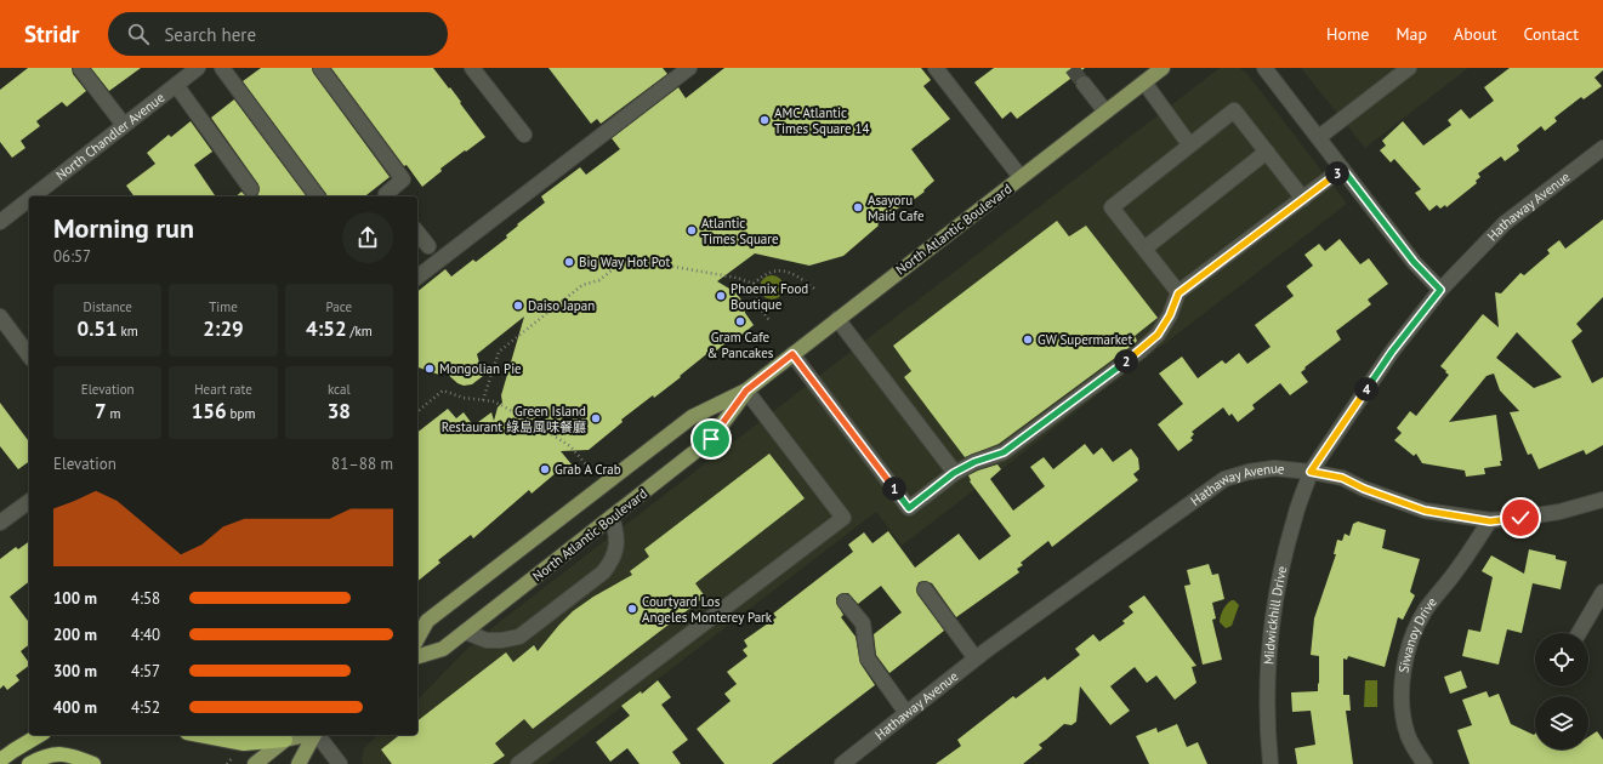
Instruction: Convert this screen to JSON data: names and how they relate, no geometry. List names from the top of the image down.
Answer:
{
  "streets": {
    "main road": ["North Atlantic Boulevard"],
    "street": [
      "North Chandler Avenue",
      "Hathaway Avenue",
      "Midwickhill Drive",
      "Siwanoy Drive"
    ]
  },
  "crossings": [
    ["Hathaway Avenue", "Midwickhill Drive"]
  ],
  "places": [
    "AMC Atlantic Times Square 14",
    "Asayoru Maid Cafe",
    "Atlantic Times Square",
    "Big Way Hot Pot",
    "Phoenix Food Boutique",
    "Daiso Japan",
    "Gram Cafe & Pancakes",
    "GW Supermarket",
    "Mongolian Pie",
    "Green Island Restaurant 綠島風味餐廳",
    "Grab A Crab",
    "Courtyard Los Angeles Monterey Park"
  ],
  "page": {
    "header": "Stridr",
    "search": "Search here",
    "nav": [
      "Home",
      "Map",
      "About",
      "Contact"
    ],
    "pins": [
      "3",
      "2",
      "4",
      "1"
    ],
    "heading": ["Morning run", "06:57"],
    "stats": [
      ["Distance", "0.51 km"],
      ["Time", "2:29"],
      ["Pace", "4:52 /km"],
      ["Elevation", "7 m"],
      ["Heart rate", "156 bpm"],
      ["kcal", "38"]
    ],
    "chart": ["Elevation", "81–88 m"],
    "list": [
      {
        "name": "100 m",
        "note": "4:58"
      },
      {
        "name": "200 m",
        "note": "4:40"
      },
      {
        "name": "300 m",
        "note": "4:57"
      },
      {
        "name": "400 m",
        "note": "4:52"
      }
    ]
  }
}
